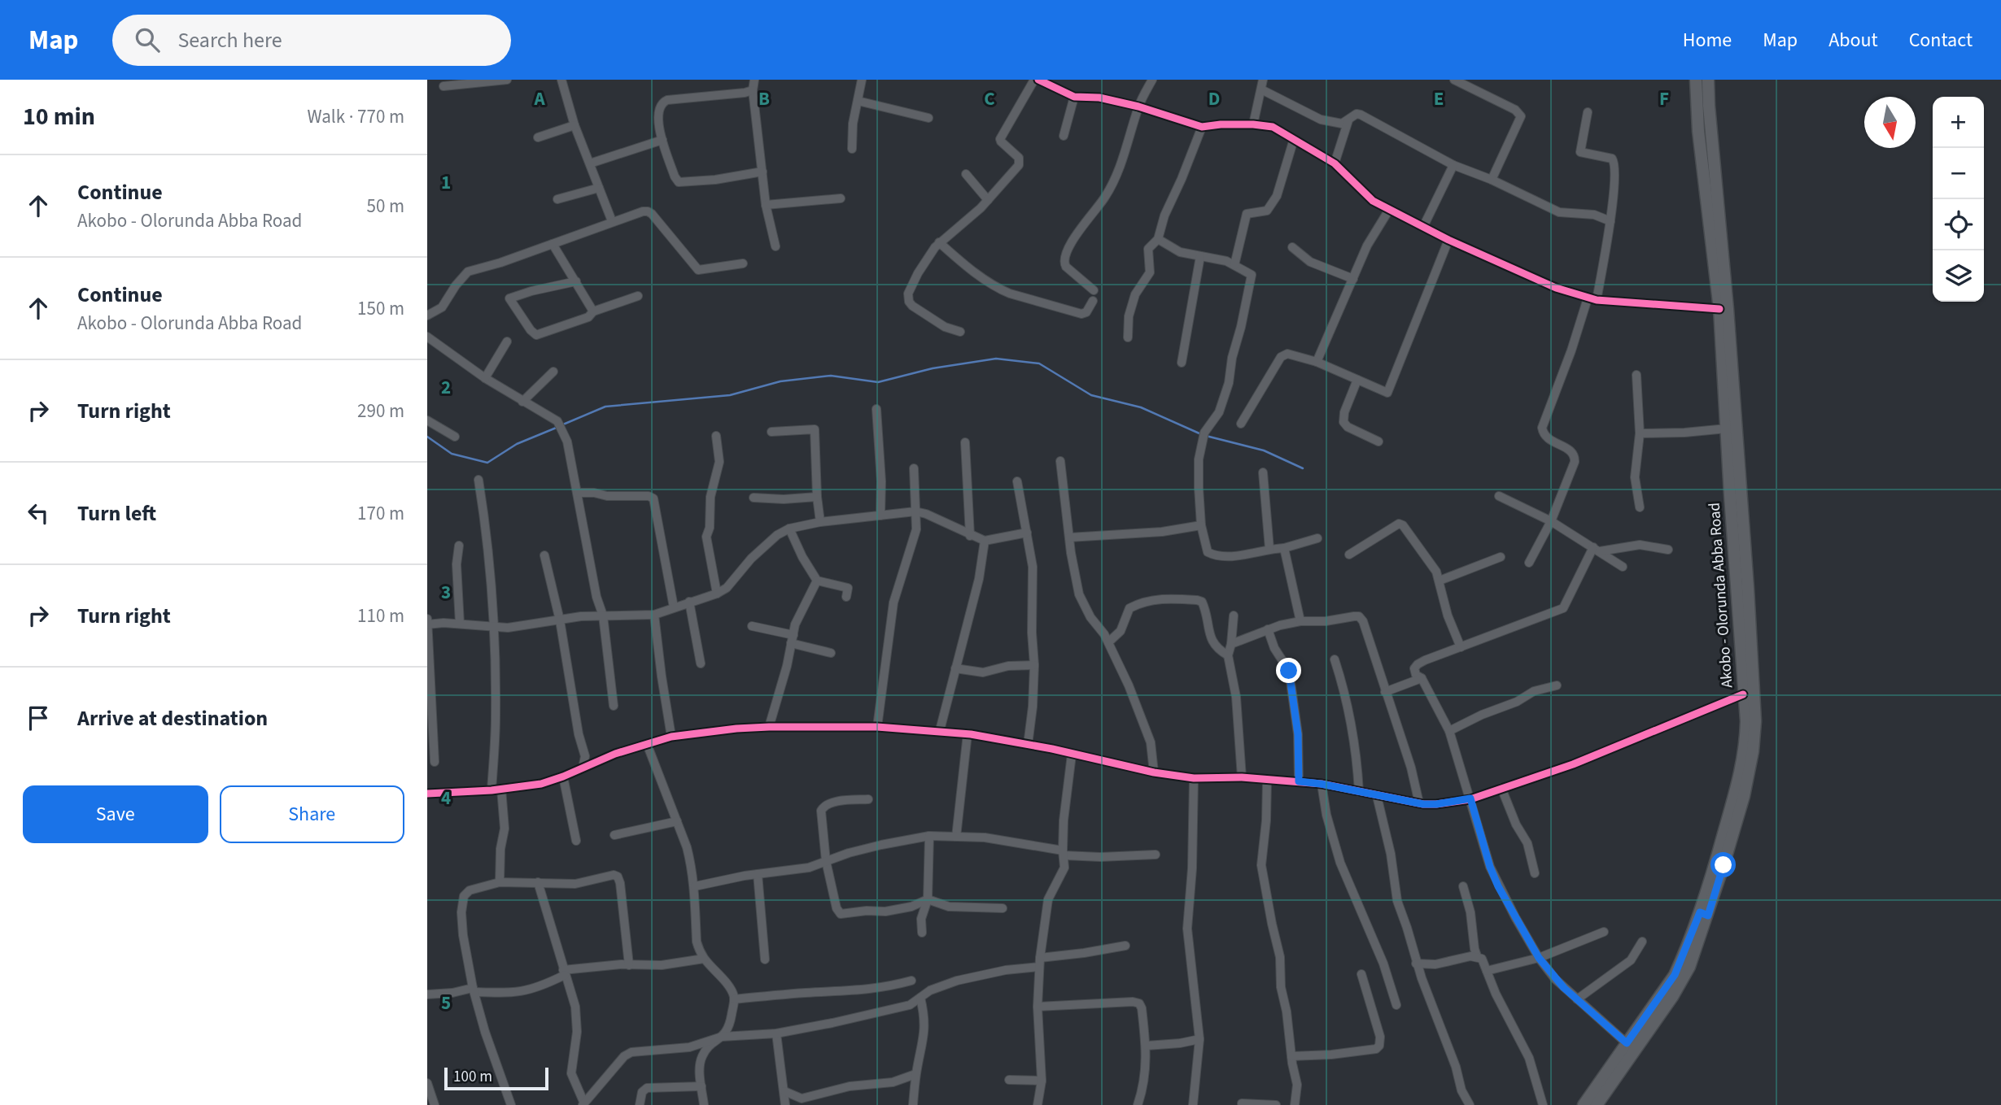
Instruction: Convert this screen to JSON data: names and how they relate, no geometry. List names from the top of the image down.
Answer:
{
  "streets": {
    "main road": ["Akobo - Olorunda Abba Road"]
  },
  "scale_bar": "100 m",
  "north": "bottom",
  "page": {
    "header": "Map",
    "search": "Search here",
    "nav": [
      "Home",
      "Map",
      "About",
      "Contact"
    ],
    "heading": ["10 min", "Walk · 770 m"],
    "map_buttons": ["+", "−"],
    "list": [
      ["Continue", "Akobo - Olorunda Abba Road", "50 m"],
      ["Continue", "Akobo - Olorunda Abba Road", "150 m"],
      ["Turn right", "290 m"],
      ["Turn left", "170 m"],
      ["Turn right", "110 m"],
      "Arrive at destination"
    ],
    "buttons": ["Save", "Share"],
    "scale": "100 m"
  },
  "grid": {
    "columns": [
      "A",
      "B",
      "C",
      "D",
      "E",
      "F"
    ],
    "rows": [
      "1",
      "2",
      "3",
      "4",
      "5"
    ]
  }
}
